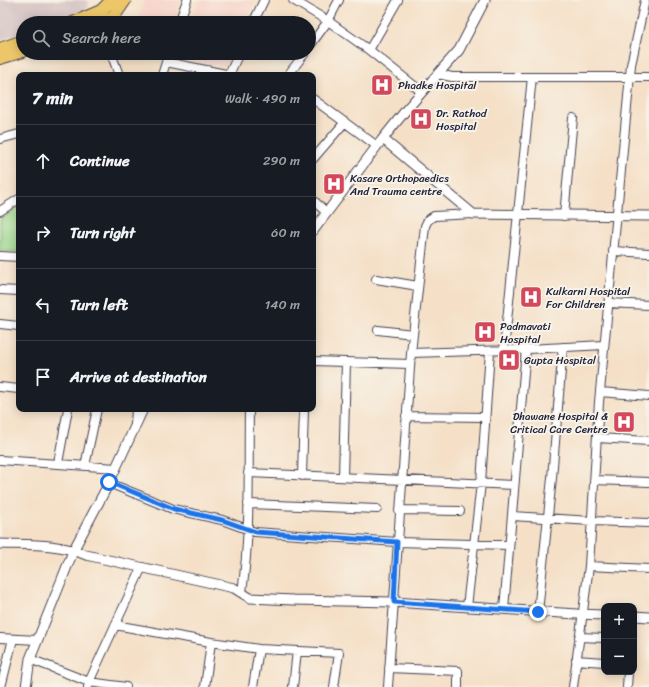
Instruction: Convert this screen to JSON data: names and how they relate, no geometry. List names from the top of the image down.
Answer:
{
  "places": {
    "hospital": [
      "Phadke Hospital",
      "Dr. Rathod Hospital",
      "Kasare Orthopaedics And Trauma centre",
      "Kulkarni Hospital For Children",
      "Padmavati Hospital",
      "Gupta Hospital",
      "Dhawane Hospital & Critical Care Centre"
    ]
  },
  "page": {
    "search": "Search here",
    "heading": ["7 min", "Walk · 490 m"],
    "list": [
      ["Continue", "290 m"],
      ["Turn right", "60 m"],
      ["Turn left", "140 m"],
      "Arrive at destination"
    ],
    "map_buttons": ["+", "−"]
  }
}
